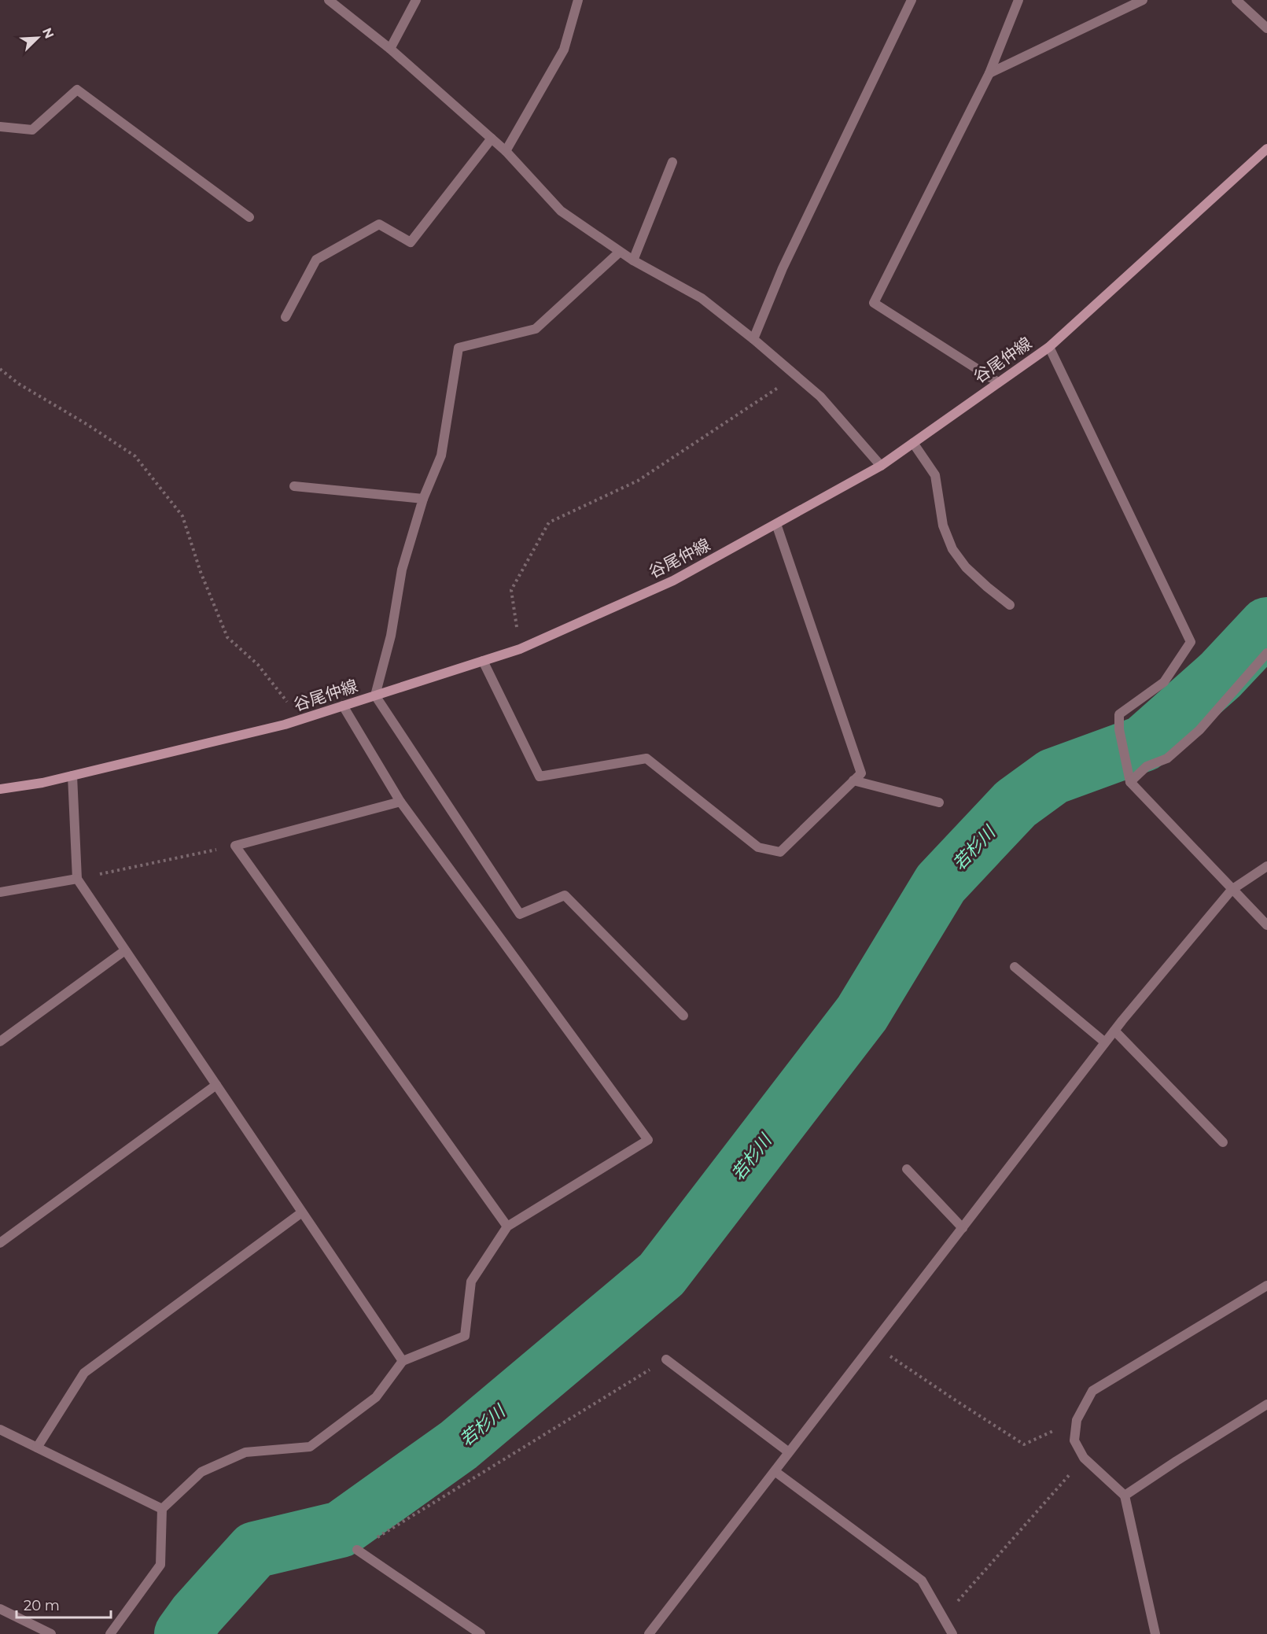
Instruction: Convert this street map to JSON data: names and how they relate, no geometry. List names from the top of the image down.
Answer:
{
  "streets": {
    "main road": ["谷尾仲線"]
  },
  "water": ["若杉川"],
  "scale_bar": "20 m",
  "north": "top right"
}
